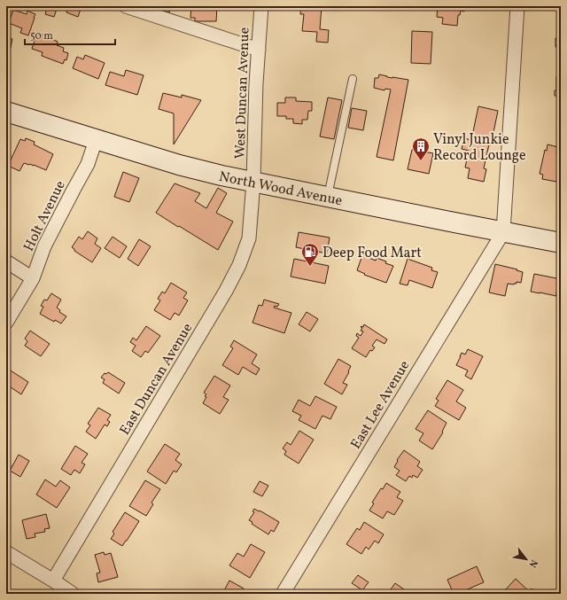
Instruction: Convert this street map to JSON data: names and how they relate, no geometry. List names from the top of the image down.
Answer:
{
  "streets": {
    "main road": ["North Wood Avenue"],
    "street": [
      "West Duncan Avenue",
      "Holt Avenue",
      "East Duncan Avenue",
      "East Lee Avenue"
    ]
  },
  "crossings": [
    ["West Duncan Avenue", "North Wood Avenue"],
    ["West Duncan Avenue", "East Duncan Avenue"],
    ["North Wood Avenue", "Holt Avenue"],
    ["North Wood Avenue", "East Duncan Avenue"],
    ["North Wood Avenue", "East Lee Avenue"]
  ],
  "places": {
    "building": ["Vinyl Junkie Record Lounge"],
    "fuel station": ["Deep Food Mart"]
  },
  "scale_bar": "50 m",
  "north": "bottom right"
}
